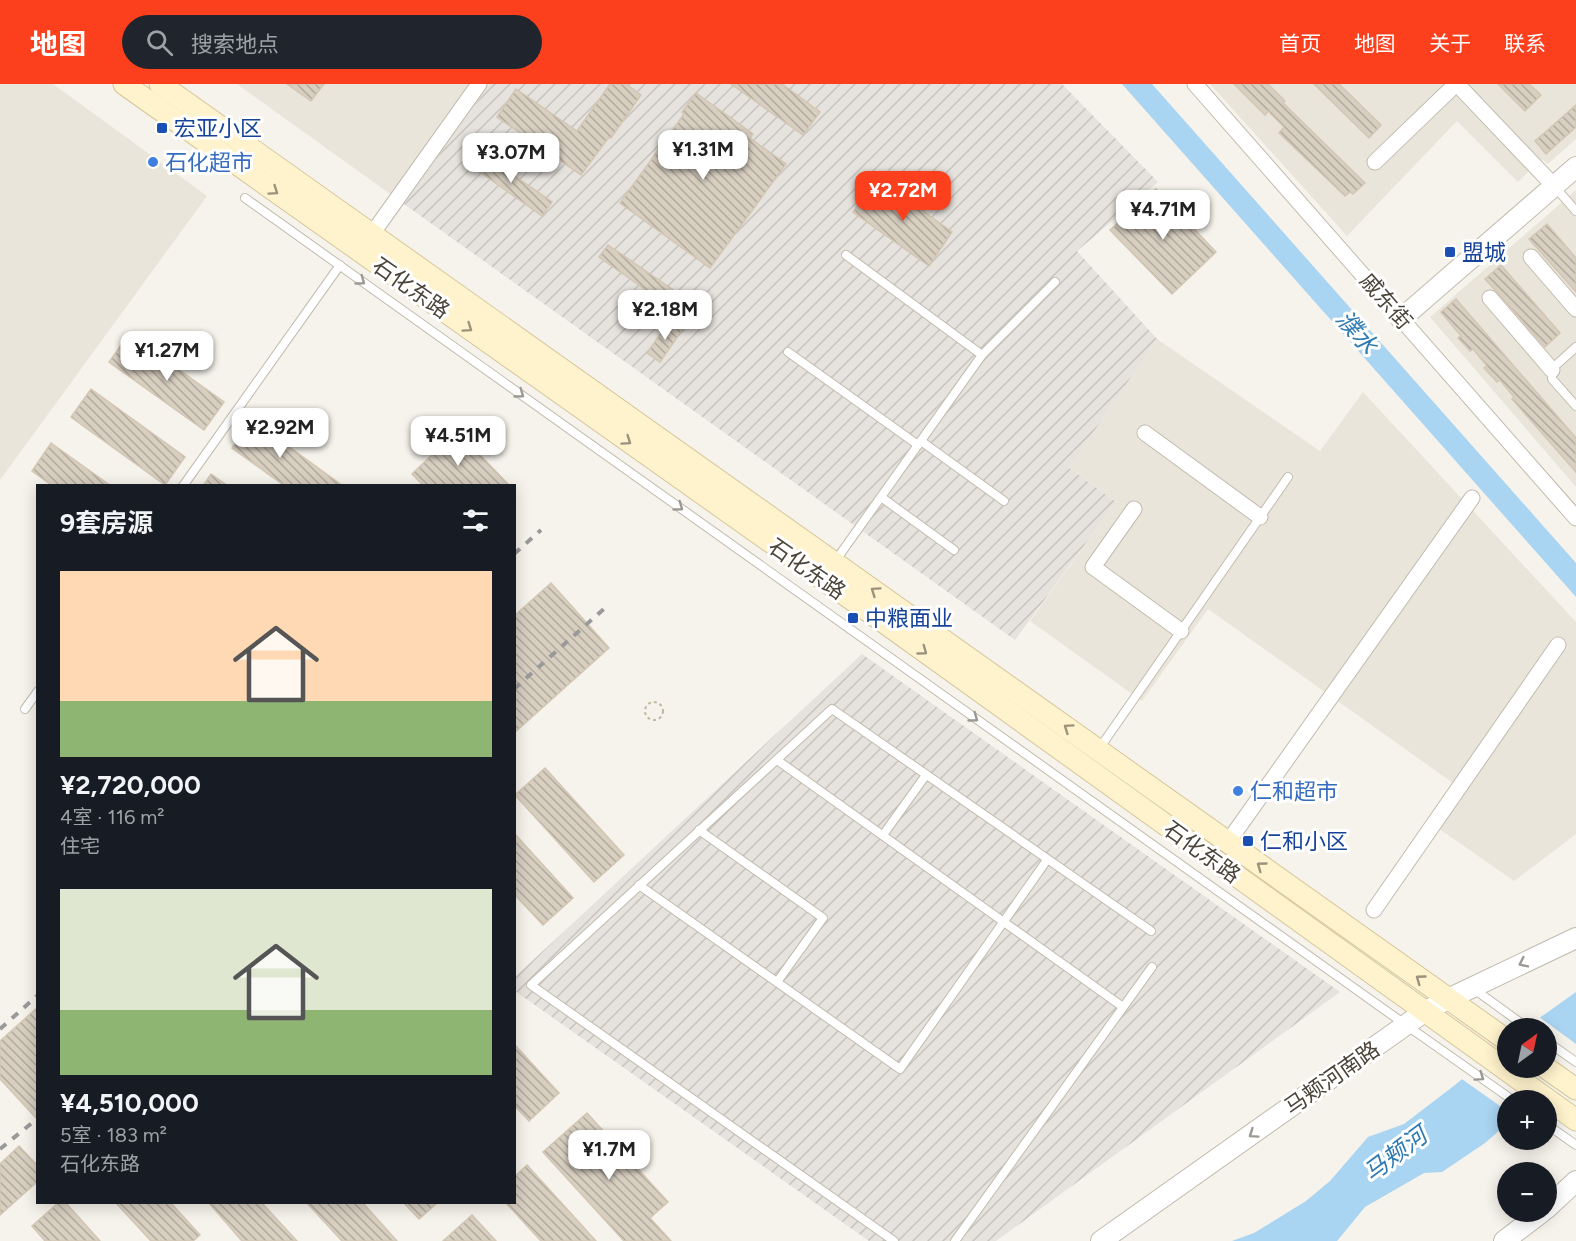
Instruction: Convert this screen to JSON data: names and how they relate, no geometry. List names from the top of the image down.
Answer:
{
  "streets": {
    "main road": ["石化东路"],
    "street": ["戚东街", "马颊河南路"]
  },
  "crossings": [
    ["石化东路", "马颊河南路"]
  ],
  "one_way": ["马颊河南路"],
  "water": ["濮水", "马颊河"],
  "places": {
    "transit": [
      "宏亚小区",
      "盟城",
      "中粮面业",
      "仁和小区"
    ],
    "other": ["石化超市", "仁和超市"]
  },
  "north": "top right",
  "page": {
    "header": "地图",
    "search": "搜索地点",
    "nav": [
      "首页",
      "地图",
      "关于",
      "联系"
    ],
    "price": [
      "¥1.31M",
      "¥3.07M",
      "¥2.72M",
      "¥4.71M",
      "¥2.18M",
      "¥1.27M",
      "¥2.92M",
      "¥4.51M",
      "¥1.7M"
    ],
    "heading": "9套房源",
    "list": [
      {
        "name": "¥2,720,000",
        "note": "4室 · 116 m² · 住宅"
      },
      {
        "name": "¥4,510,000",
        "note": "5室 · 183 m² · 石化东路"
      }
    ],
    "map_buttons": ["+", "−"]
  }
}
